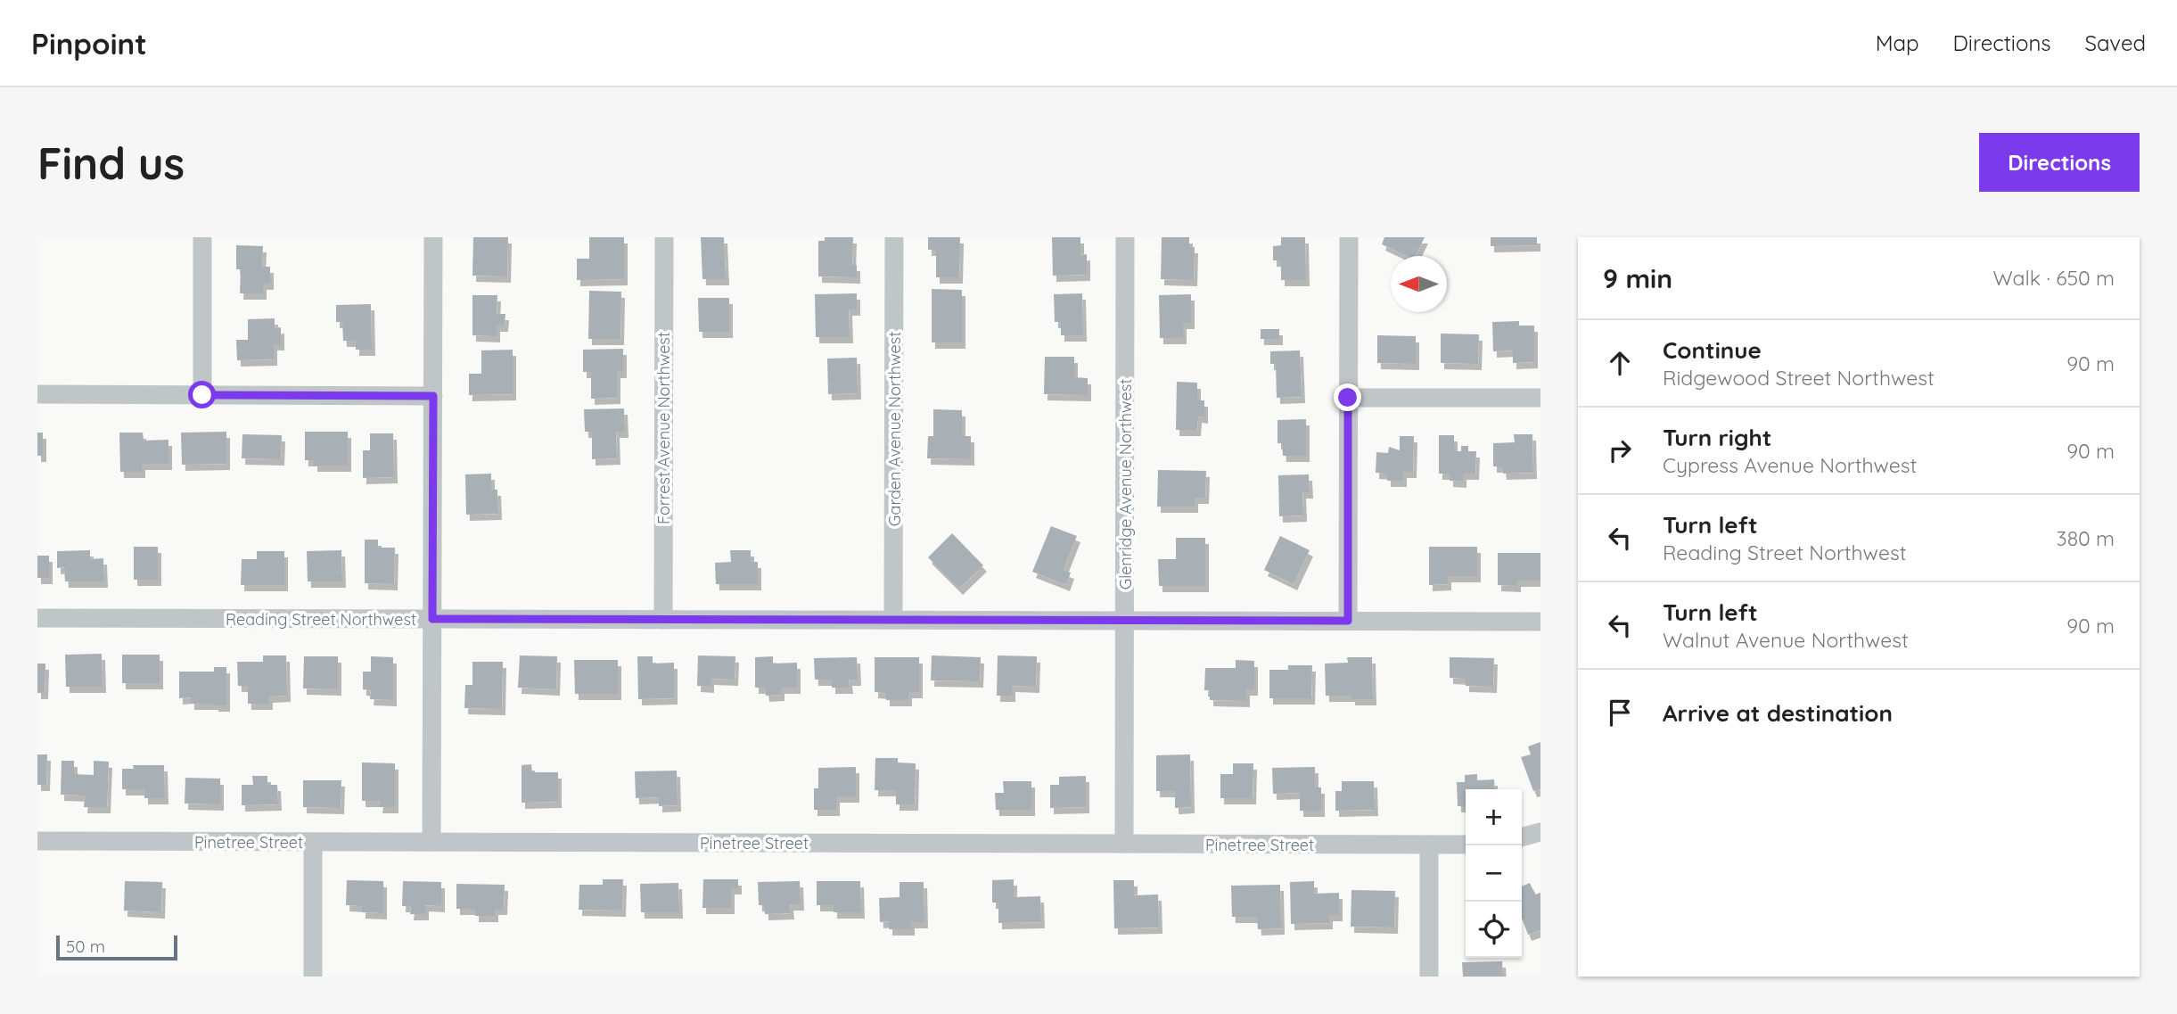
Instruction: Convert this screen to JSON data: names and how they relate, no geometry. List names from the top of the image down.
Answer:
{
  "streets": {
    "street": [
      "Forrest Avenue Northwest",
      "Garden Avenue Northwest",
      "Glenridge Avenue Northwest",
      "Reading Street Northwest",
      "Pinetree Street"
    ]
  },
  "crossings": [
    ["Forrest Avenue Northwest", "Reading Street Northwest"],
    ["Garden Avenue Northwest", "Reading Street Northwest"],
    ["Glenridge Avenue Northwest", "Reading Street Northwest"],
    ["Glenridge Avenue Northwest", "Pinetree Street"]
  ],
  "scale_bar": "50 m",
  "north": "left",
  "page": {
    "header": "Pinpoint",
    "nav": ["Map", "Directions", "Saved"],
    "buttons": "Directions",
    "title": "Find us",
    "heading": ["9 min", "Walk · 650 m"],
    "list": [
      ["Continue", "Ridgewood Street Northwest", "90 m"],
      ["Turn right", "Cypress Avenue Northwest", "90 m"],
      ["Turn left", "Reading Street Northwest", "380 m"],
      ["Turn left", "Walnut Avenue Northwest", "90 m"],
      "Arrive at destination"
    ],
    "map_buttons": ["+", "−"],
    "scale": "50 m"
  }
}
